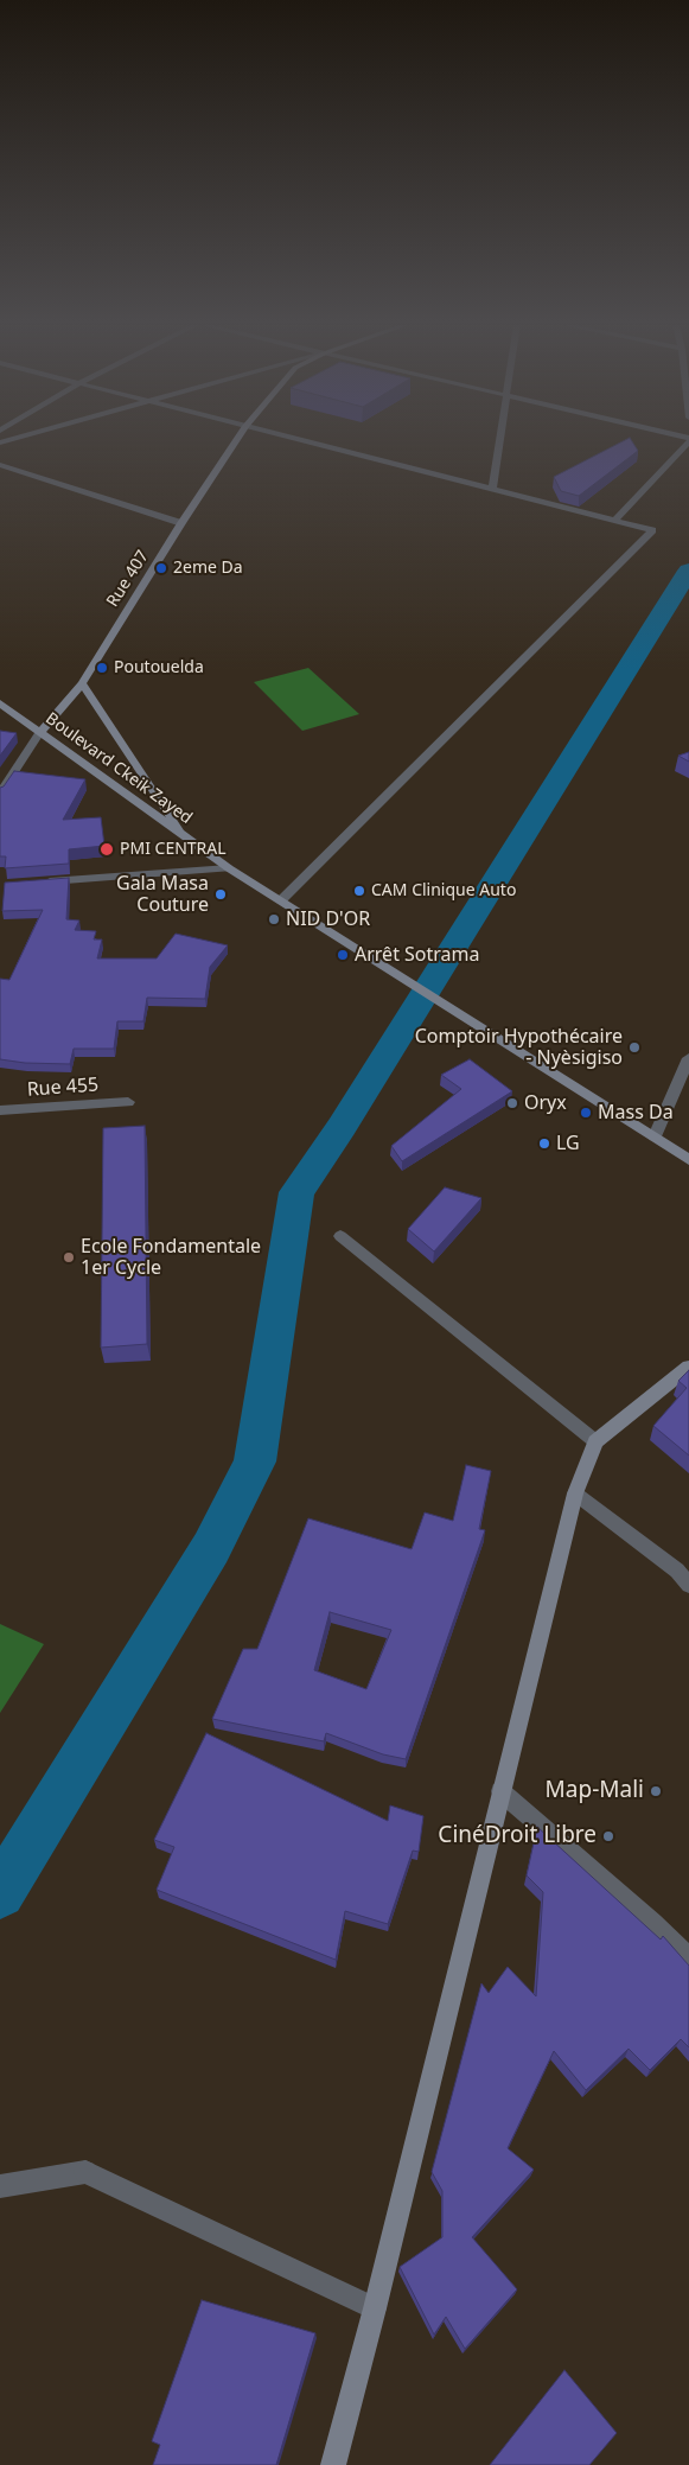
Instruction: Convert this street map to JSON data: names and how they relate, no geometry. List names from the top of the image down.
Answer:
{
  "streets": {
    "main road": ["Rue 407", "Boulevard Ckeik Zayed"],
    "street": ["Rue 455"]
  },
  "crossings": [
    ["Rue 407", "Boulevard Ckeik Zayed"]
  ],
  "places": [
    "2eme Da",
    "Poutouelda",
    "PMI CENTRAL",
    "CAM Clinique Auto",
    "Gala Masa Couture",
    "NID D'OR",
    "Arrêt Sotrama",
    "Comptoir Hypothécaire - Nyèsigiso",
    "Oryx",
    "Mass Da",
    "LG",
    "Ecole Fondamentale 1er Cycle",
    "Map-Mali",
    "CinéDroit Libre"
  ]
}
